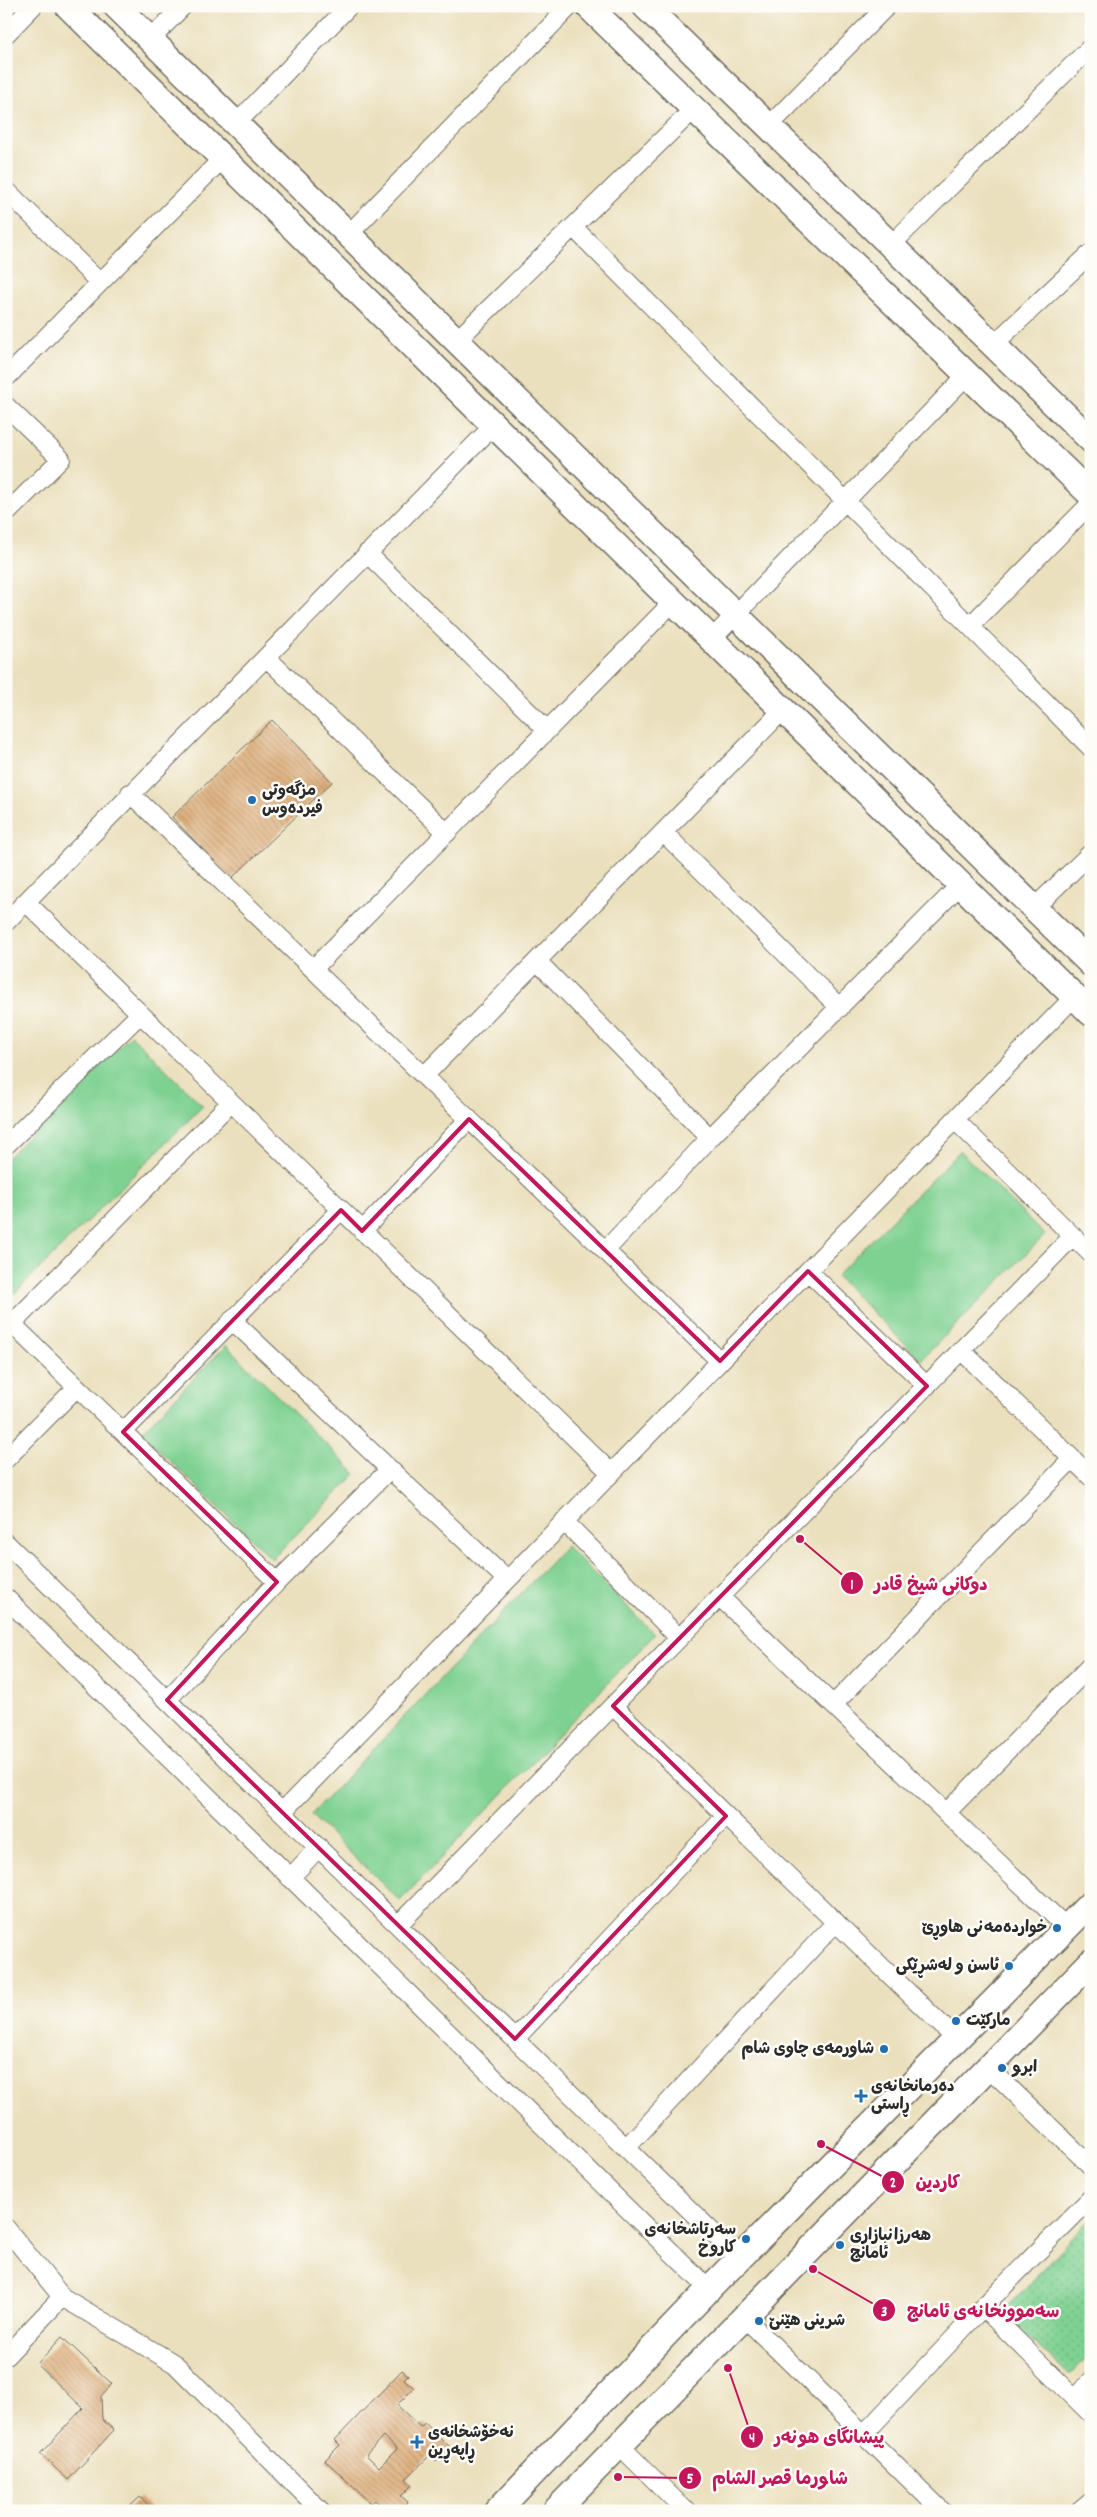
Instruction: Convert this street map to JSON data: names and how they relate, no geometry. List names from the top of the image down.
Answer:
{
  "places": {
    "other": [
      "مزگە‌وتی فیردە‌وس",
      "دوکانی شیخ قادر",
      "خواردەمەنی هاوڕێ",
      "ئاسن و لەشڕێکی",
      "مارکێت",
      "شاورمەی چاوی شام",
      "ابرو",
      "كاردين",
      "سەرتاشخانەی کاروخ",
      "هەرزانبازاڕی ئامانج",
      "سەموونخانەی ئامانج",
      "شرینی هێنێ",
      "پیشانگای هونەر",
      "شاورما قصر الشام"
    ],
    "health": ["دەرمانخانەی ڕاستی", "نەخۆشخانەی ڕاپەڕین"]
  }
}
